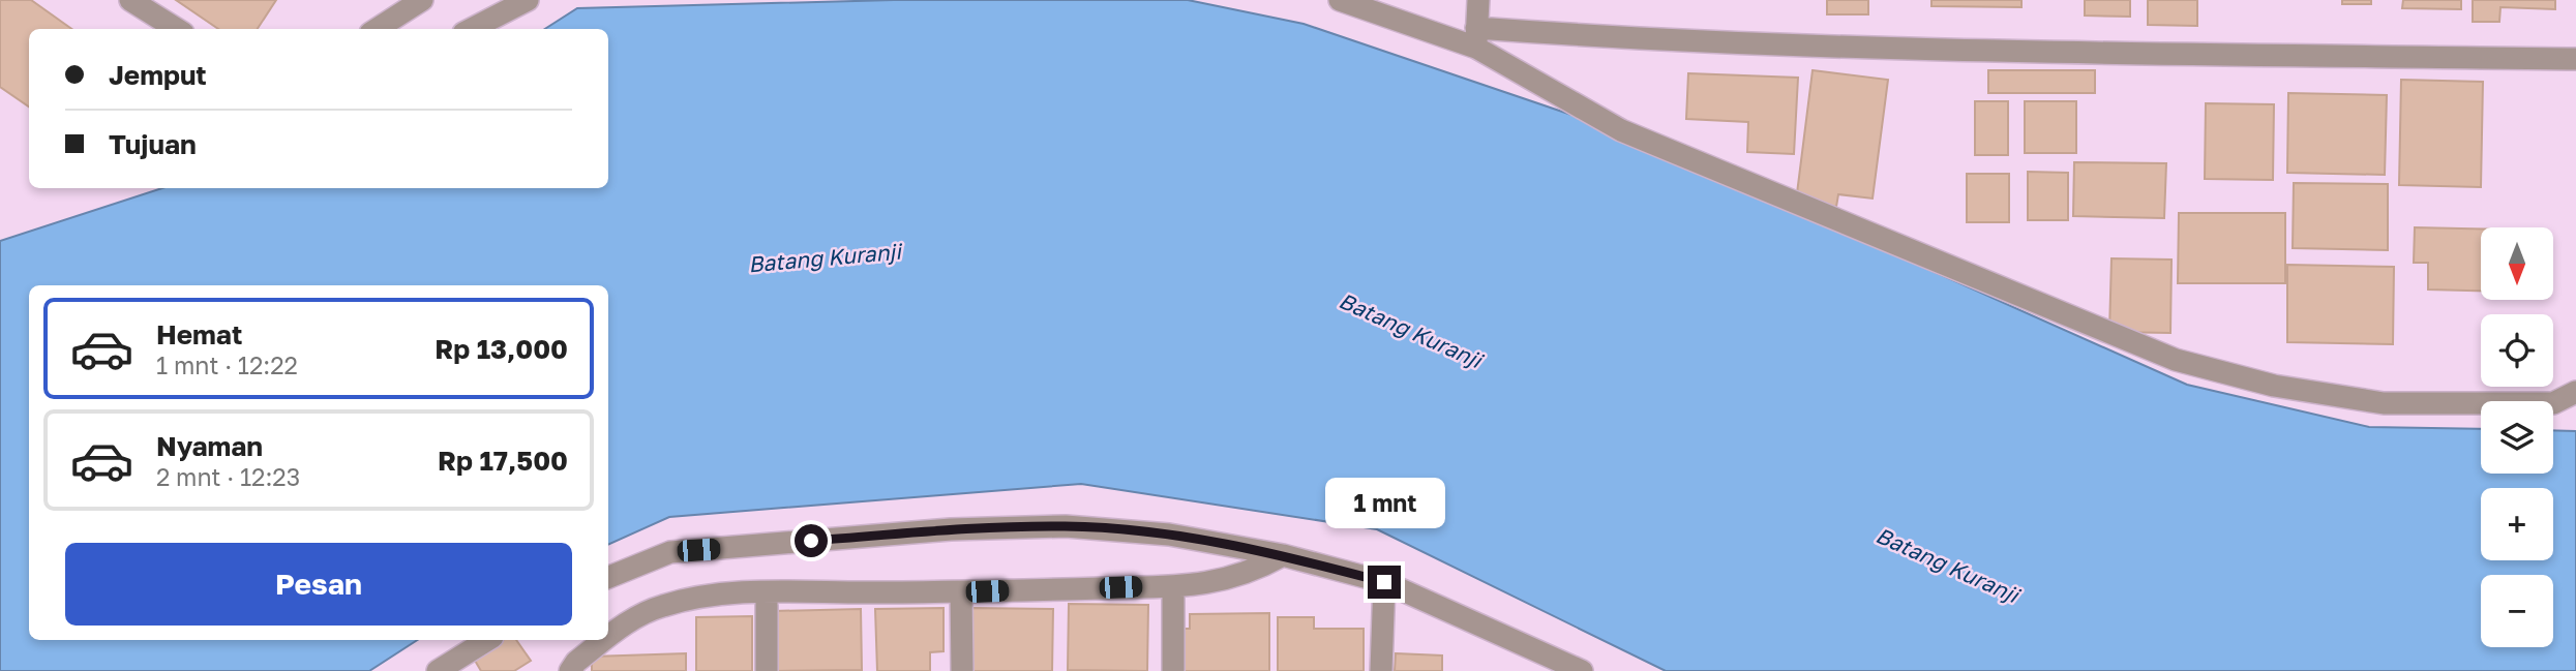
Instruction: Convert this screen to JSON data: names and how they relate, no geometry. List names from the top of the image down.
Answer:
{
  "water": ["Batang Kuranji"],
  "north": "bottom",
  "page": {
    "banner": ["Jemput", "Tujuan"],
    "map_buttons": ["+", "−"],
    "list": [
      {
        "name": "Hemat",
        "note": "1 mnt · 12:22",
        "value": "Rp 13,000"
      },
      {
        "name": "Nyaman",
        "note": "2 mnt · 12:23",
        "value": "Rp 17,500"
      }
    ],
    "bubble": "1 mnt",
    "buttons": "Pesan"
  }
}
